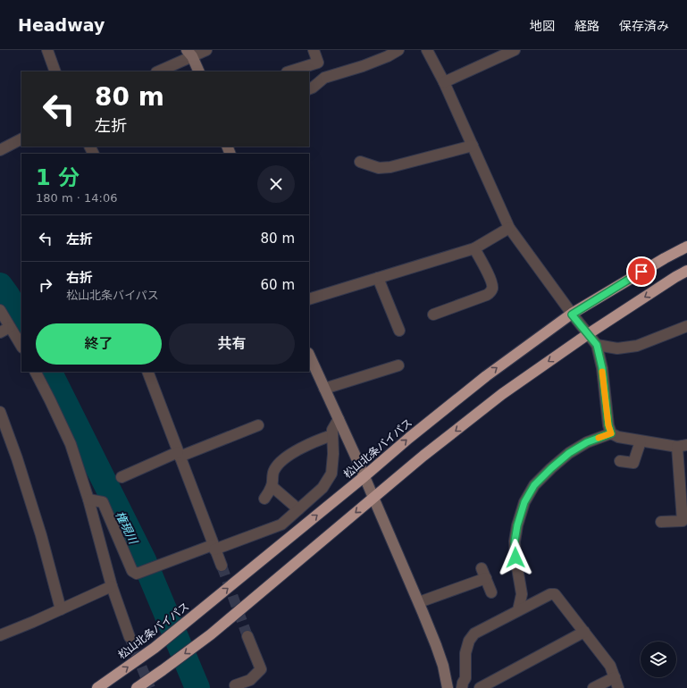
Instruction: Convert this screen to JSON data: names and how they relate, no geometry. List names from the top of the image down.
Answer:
{
  "streets": {
    "highway": ["松山北条バイパス"]
  },
  "water": ["権現川"],
  "page": {
    "header": "Headway",
    "nav": ["地図", "経路", "保存済み"],
    "turn": ["80 m", "左折"],
    "heading": ["1 分", "180 m · 14:06"],
    "list": [
      {
        "name": "左折",
        "value": "80 m"
      },
      {
        "name": "右折",
        "note": "松山北条バイパス",
        "value": "60 m"
      }
    ],
    "buttons": ["終了", "共有"]
  }
}
